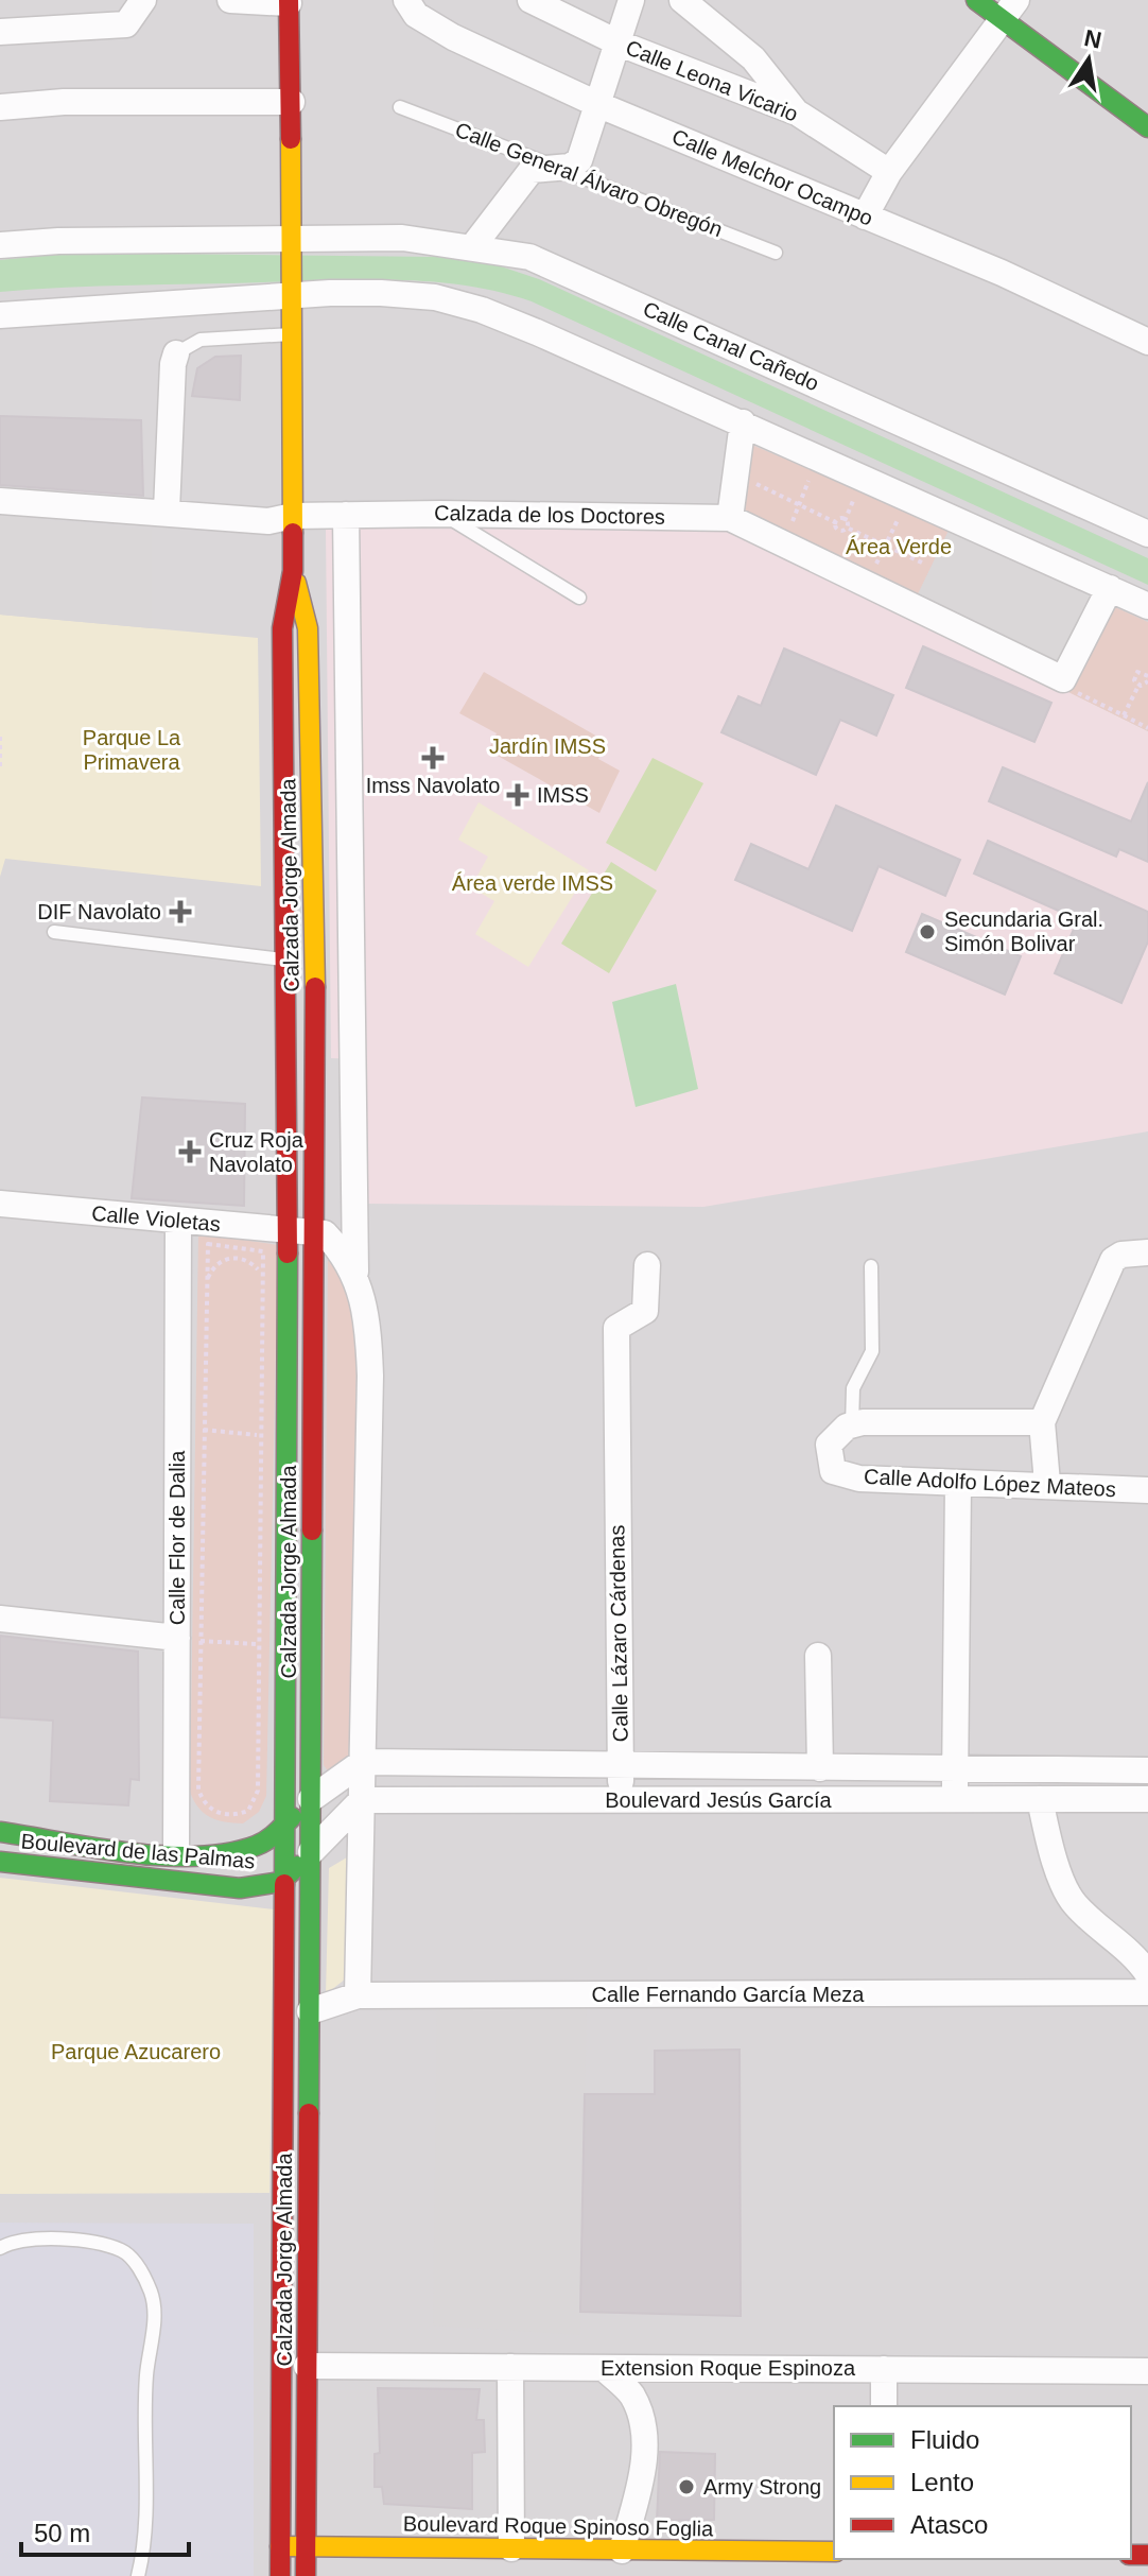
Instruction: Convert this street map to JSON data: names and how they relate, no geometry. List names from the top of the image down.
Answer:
{
  "streets": {
    "street": [
      "Calle Leona Vicario",
      "Calle Melchor Ocampo",
      "Calle Canal Cañedo",
      "Calzada de los Doctores",
      "Calzada Jorge Almada",
      "Calle Violetas",
      "Calle Adolfo López Mateos",
      "Calle Flor de Dalia",
      "Calle Lázaro Cárdenas",
      "Boulevard Jesús García",
      "Boulevard de las Palmas",
      "Calle Fernando García Meza",
      "Extension Roque Espinoza",
      "Boulevard Roque Spinoso Foglia"
    ],
    "lane": ["Calle General Álvaro Obregón"]
  },
  "crossings": [
    ["Calle Canal Cañedo", "Calzada Jorge Almada"],
    ["Calzada de los Doctores", "Calzada Jorge Almada"],
    ["Calzada Jorge Almada", "Calle Violetas"],
    ["Calzada Jorge Almada", "Boulevard de las Palmas"],
    ["Calzada Jorge Almada", "Calle Fernando García Meza"],
    ["Calzada Jorge Almada", "Extension Roque Espinoza"],
    ["Calzada Jorge Almada", "Boulevard Roque Spinoso Foglia"],
    ["Calle Violetas", "Calle Flor de Dalia"],
    ["Calle Flor de Dalia", "Boulevard de las Palmas"],
    ["Calle Lázaro Cárdenas", "Boulevard Jesús García"]
  ],
  "parks": [
    "Área Verde",
    "Parque La Primavera",
    "Jardín IMSS",
    "Área verde IMSS",
    "Parque Azucarero"
  ],
  "places": {
    "health": [
      "Imss Navolato",
      "IMSS",
      "DIF Navolato",
      "Cruz Roja Navolato"
    ],
    "other": ["Secundaria Gral. Simón Bolivar", "Army Strong"]
  },
  "legend": ["Fluido", "Lento", "Atasco"],
  "scale_bar": "50 m",
  "north": "top"
}
